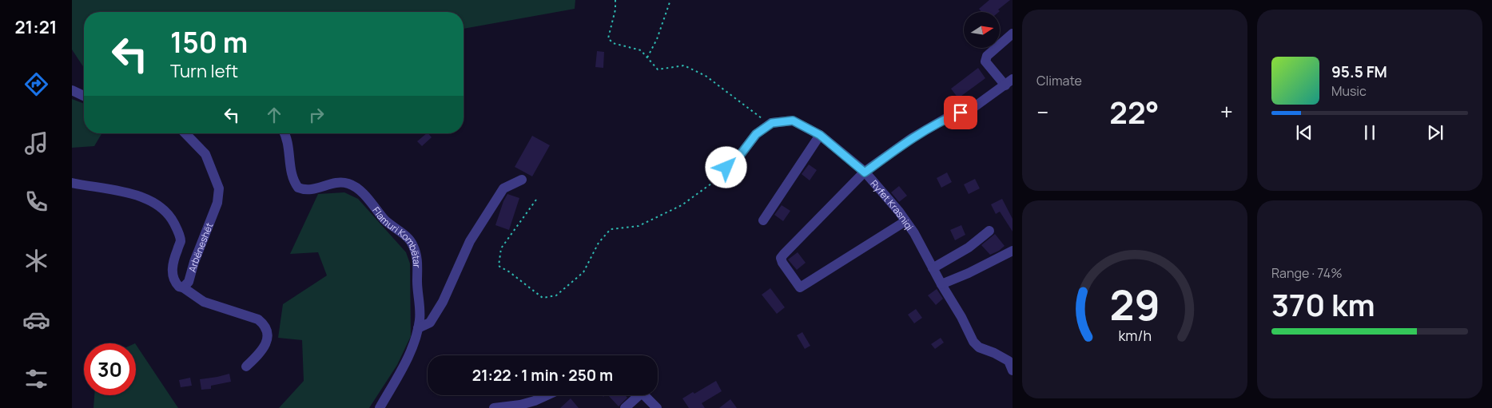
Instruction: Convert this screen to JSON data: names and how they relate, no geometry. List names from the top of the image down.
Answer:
{
  "streets": {
    "street": ["Ryfet Krasniqi", "Flamuri Kombëtar", "Arbëneshët"]
  },
  "north": "right",
  "page": {
    "tabs": "21:21",
    "tile": [
      "Climate",
      ["Range · 74%", "370 km"]
    ],
    "turn": ["150 m", "Turn left"],
    "song": ["95.5 FM", "Music"],
    "heat": ["−", "22°", "+"],
    "limit": "30",
    "trip": "21:22 · 1 min · 250 m",
    "gauge": ["29", "km/h"]
  }
}
